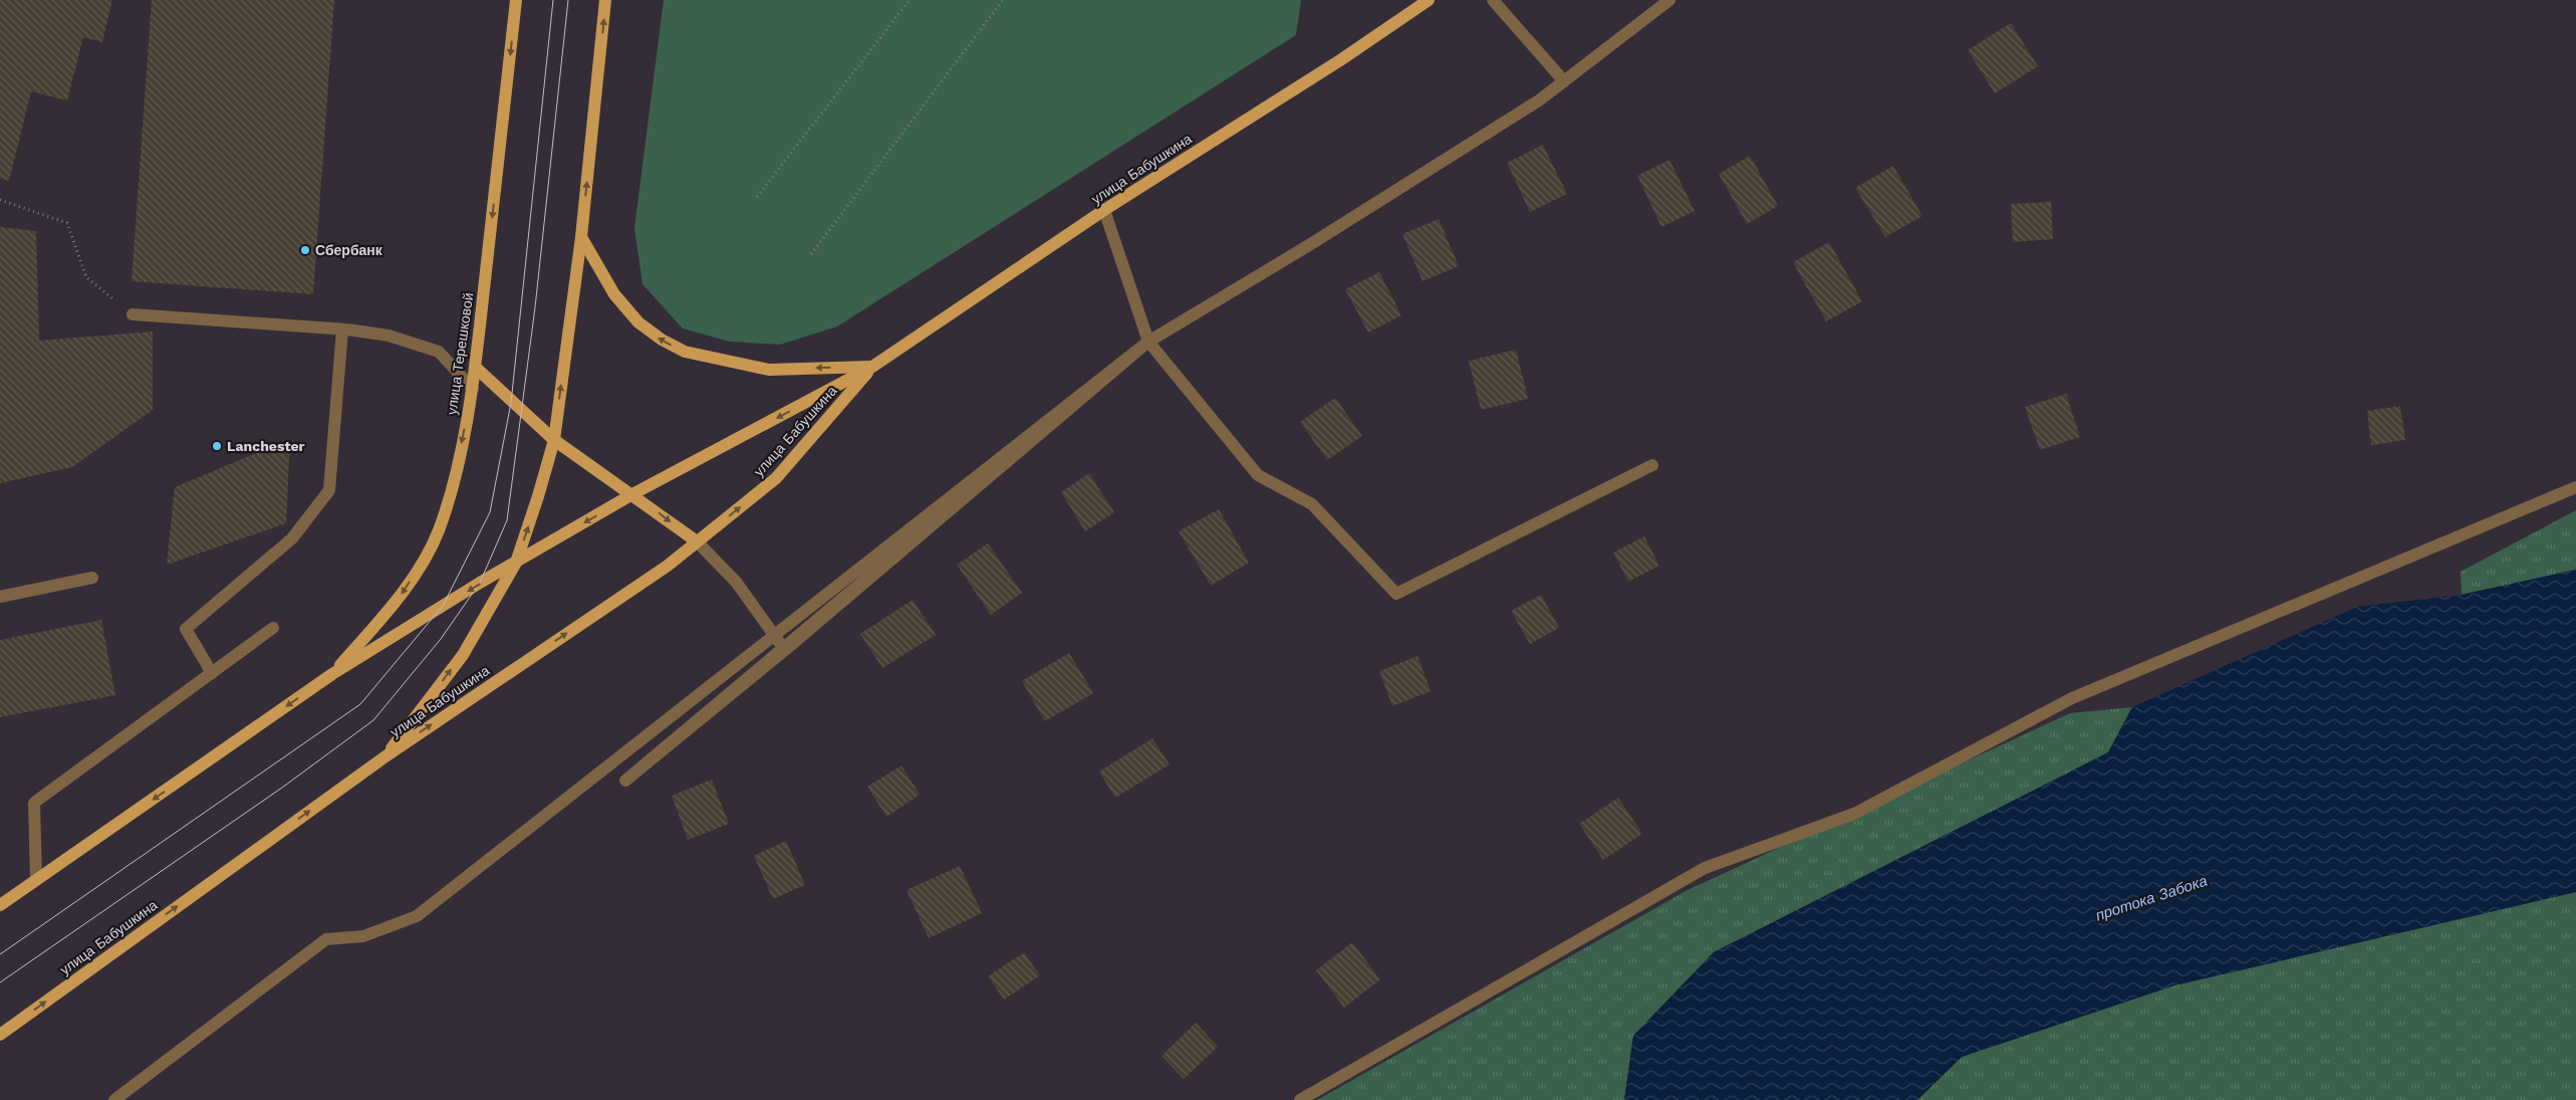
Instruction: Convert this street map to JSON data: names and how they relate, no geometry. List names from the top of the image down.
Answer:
{
  "streets": {
    "main road": ["улица Бабушкина", "улица Терешковой"]
  },
  "crossings": [
    ["улица Бабушкина", "улица Терешковой"]
  ],
  "water": ["протока Забока"],
  "places": ["Сбербанк", "Lanchester"]
}
